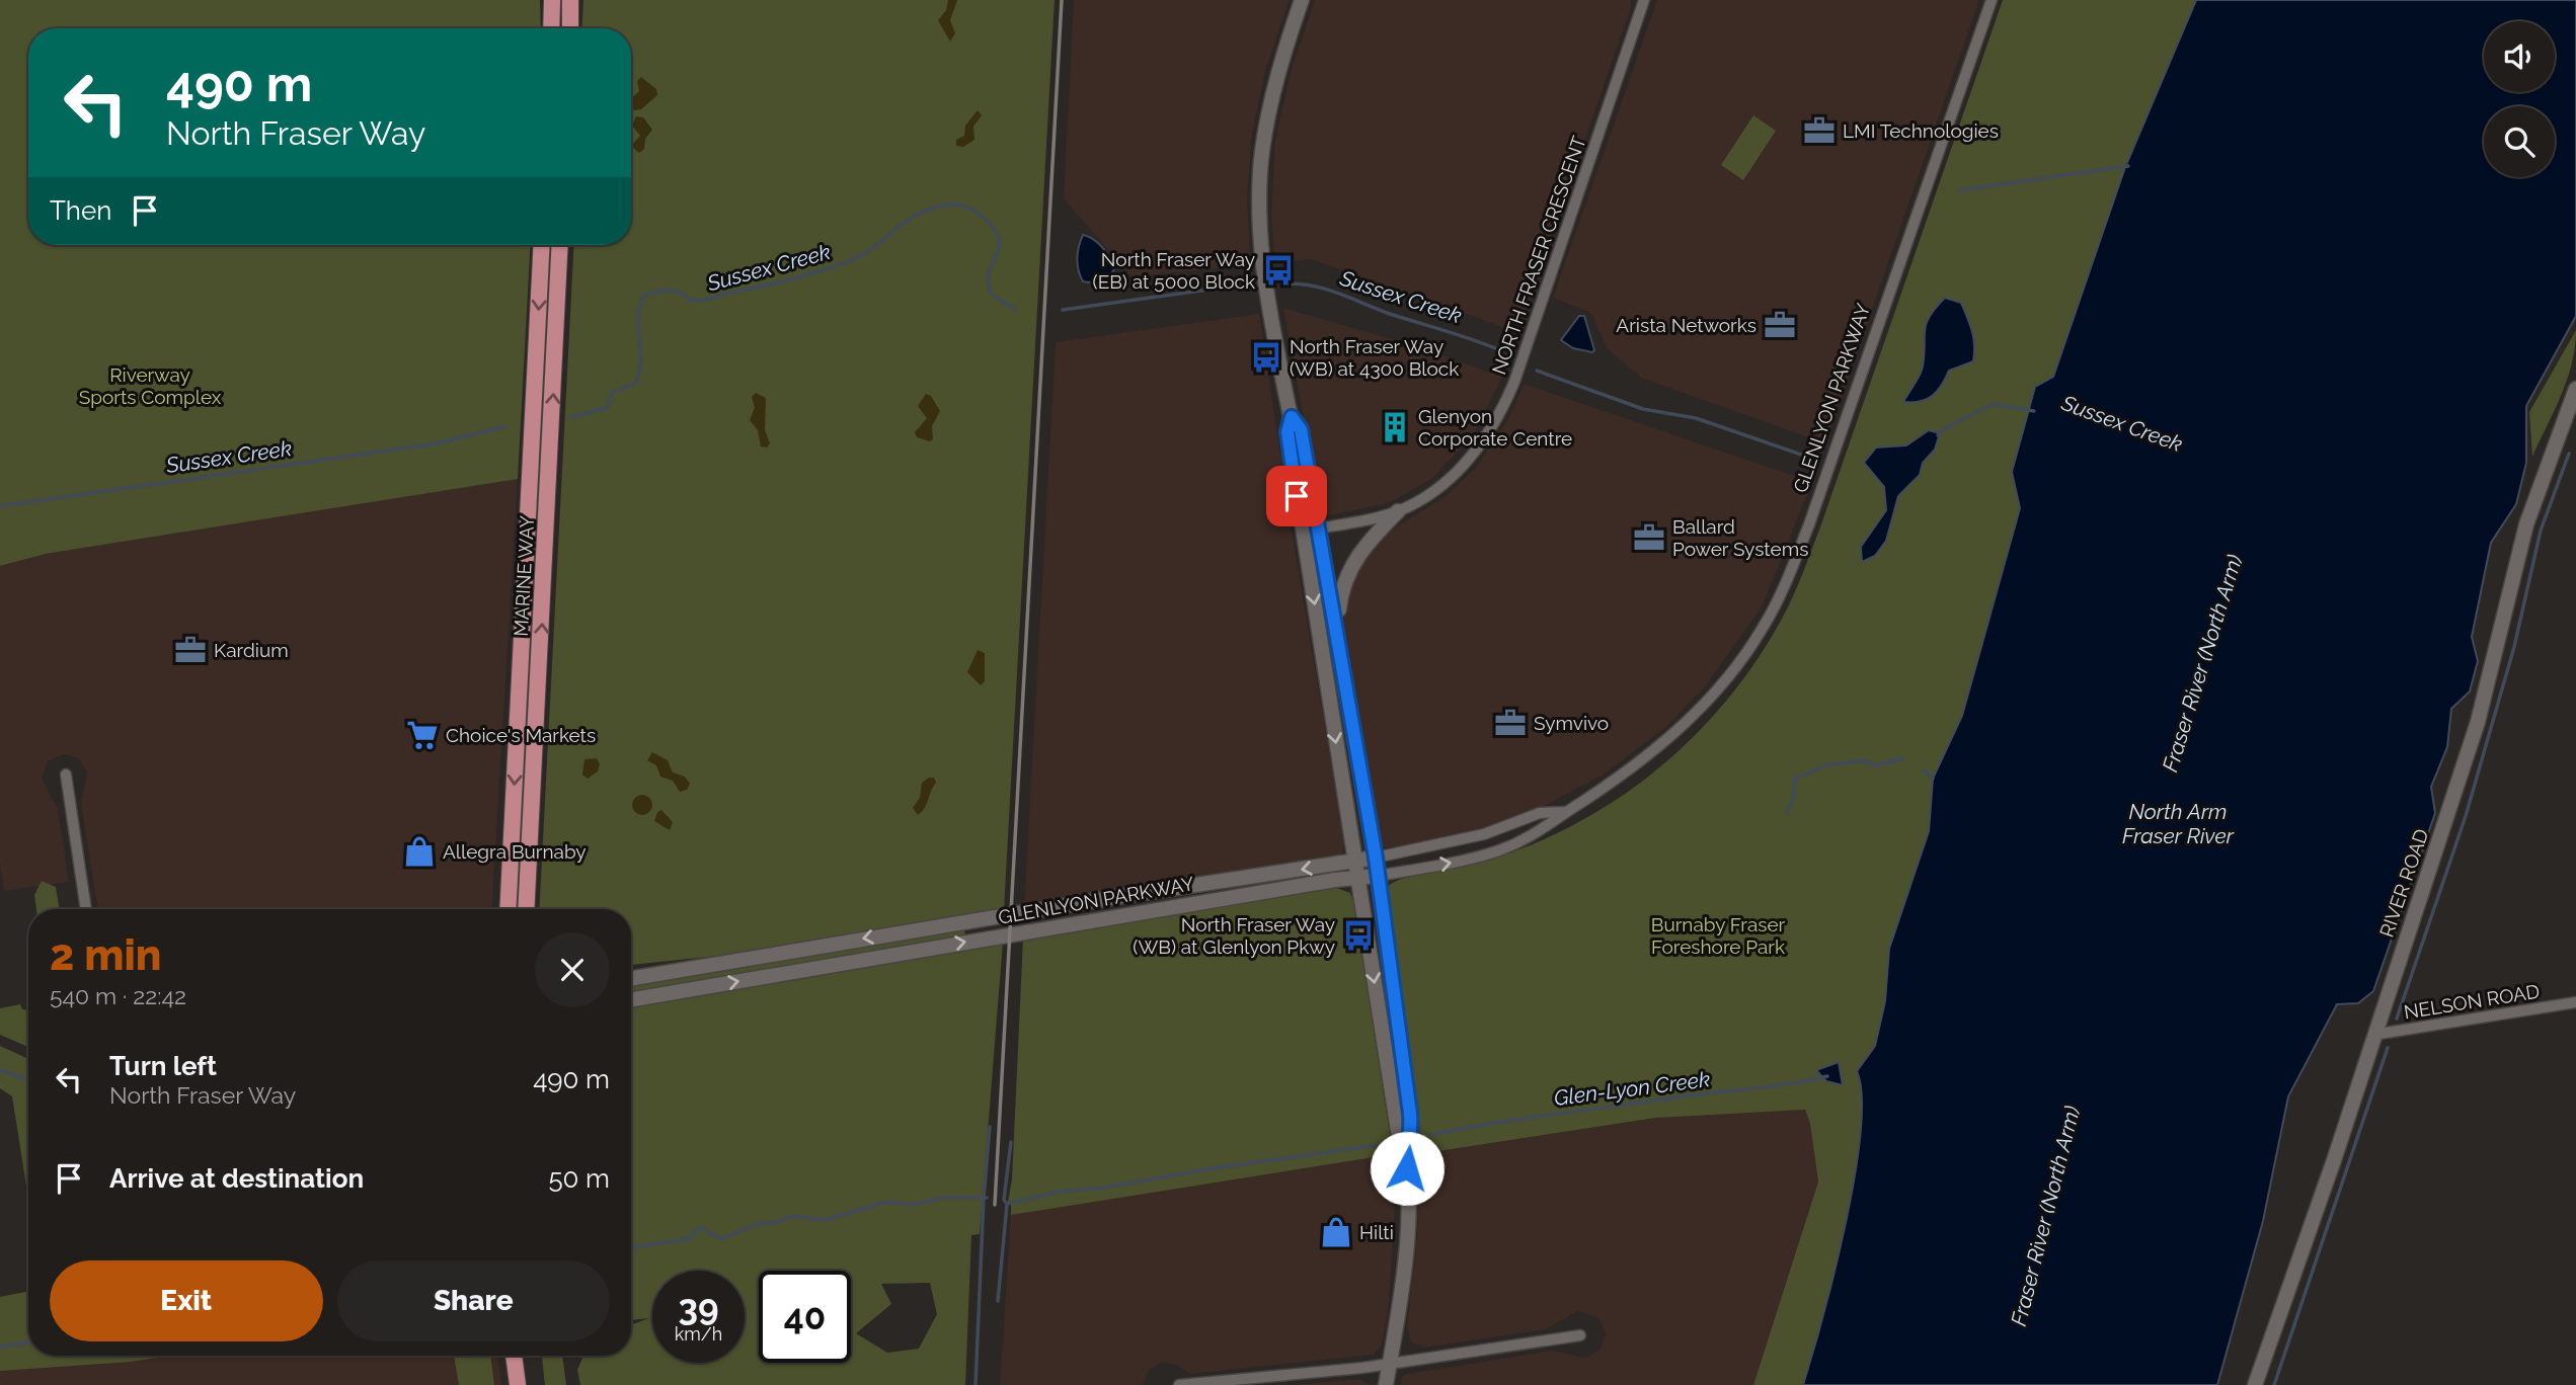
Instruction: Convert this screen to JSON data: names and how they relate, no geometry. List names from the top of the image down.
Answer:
{
  "streets": {
    "main road": ["MARINE WAY"],
    "street": [
      "NORTH FRASER CRESCENT",
      "GLENLYON PARKWAY",
      "RIVER ROAD",
      "NELSON ROAD"
    ]
  },
  "crossings": [
    ["RIVER ROAD", "NELSON ROAD"]
  ],
  "water": [
    "Sussex Creek",
    "Fraser River (North Arm)",
    "North Arm Fraser River",
    "Glen-Lyon Creek"
  ],
  "parks": ["Riverway Sports Complex", "Burnaby Fraser Foreshore Park"],
  "places": {
    "office": [
      "LMI Technologies",
      "Arista Networks",
      "Ballard Power Systems",
      "Kardium",
      "Symvivo"
    ],
    "bus stop": ["North Fraser Way (EB) at 5000 Block", "North Fraser Way (WB) at 4300 Block", "North Fraser Way (WB) at Glenlyon Pkwy"],
    "building": ["Glenyon Corporate Centre"],
    "supermarket": ["Choice's Markets"],
    "shop": ["Allegra Burnaby", "Hilti"]
  },
  "page": {
    "turn": ["490 m", "North Fraser Way"],
    "then": "Then",
    "heading": ["2 min", "540 m · 22:42"],
    "list": [
      {
        "name": "Turn left",
        "note": "North Fraser Way",
        "value": "490 m"
      },
      {
        "name": "Arrive at destination",
        "value": "50 m"
      }
    ],
    "buttons": ["Exit", "Share"],
    "speed": "39 km/h",
    "limit": "40"
  }
}
